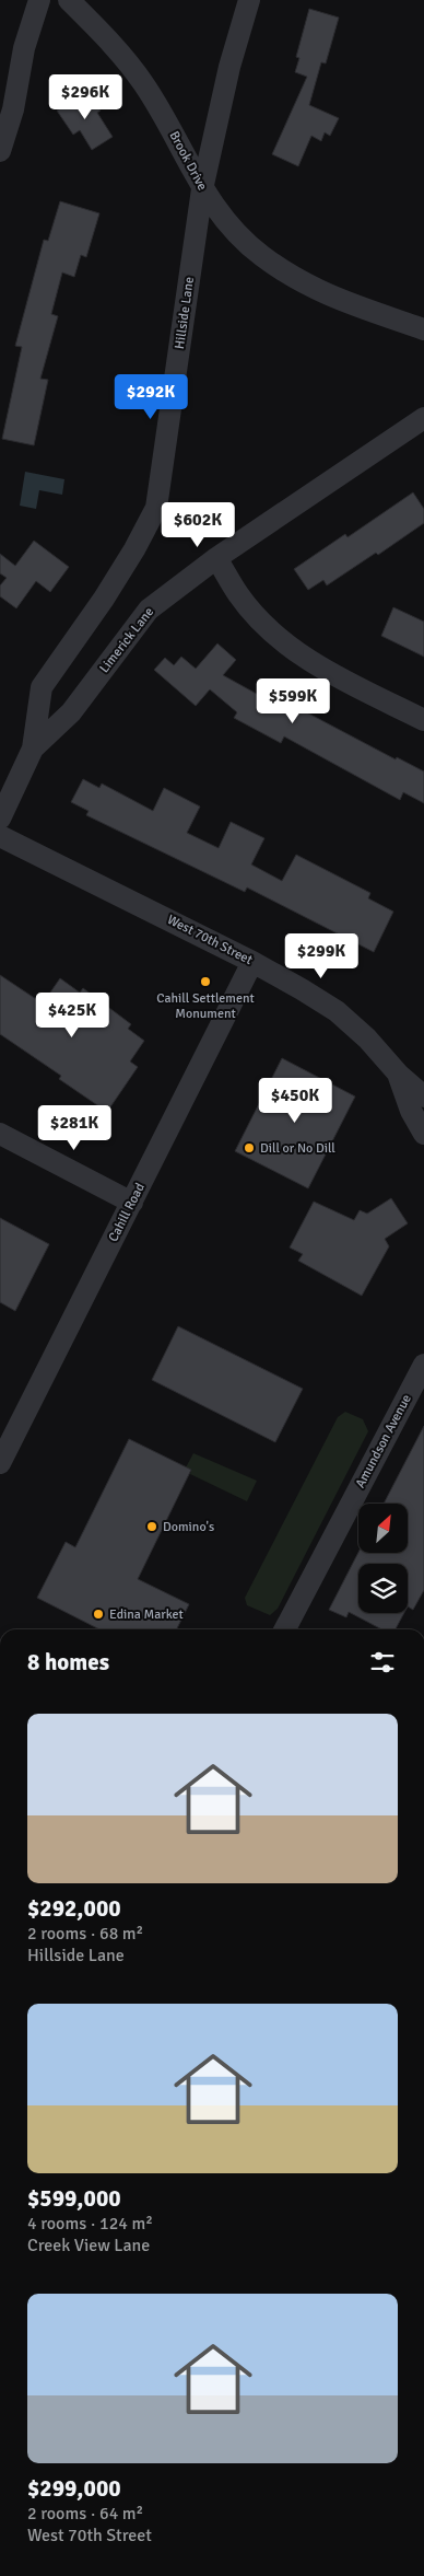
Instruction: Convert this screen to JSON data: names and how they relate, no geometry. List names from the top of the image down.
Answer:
{
  "streets": {
    "street": [
      "Brook Drive",
      "Hillside Lane",
      "Limerick Lane",
      "West 70th Street",
      "Cahill Road",
      "Amundson Avenue"
    ]
  },
  "crossings": [
    ["Brook Drive", "Hillside Lane"],
    ["Hillside Lane", "Limerick Lane"],
    ["West 70th Street", "Cahill Road"]
  ],
  "places": [
    "Cahill Settlement Monument",
    "Dill or No Dill",
    "Domino's",
    "Edina Market"
  ],
  "north": "top right",
  "page": {
    "price": [
      "$296K",
      "$292K",
      "$602K",
      "$599K",
      "$299K",
      "$425K",
      "$450K",
      "$281K"
    ],
    "heading": "8 homes",
    "list": [
      {
        "name": "$292,000",
        "note": "2 rooms · 68 m² · Hillside Lane"
      },
      {
        "name": "$599,000",
        "note": "4 rooms · 124 m² · Creek View Lane"
      },
      {
        "name": "$299,000",
        "note": "2 rooms · 64 m² · West 70th Street"
      }
    ]
  }
}
